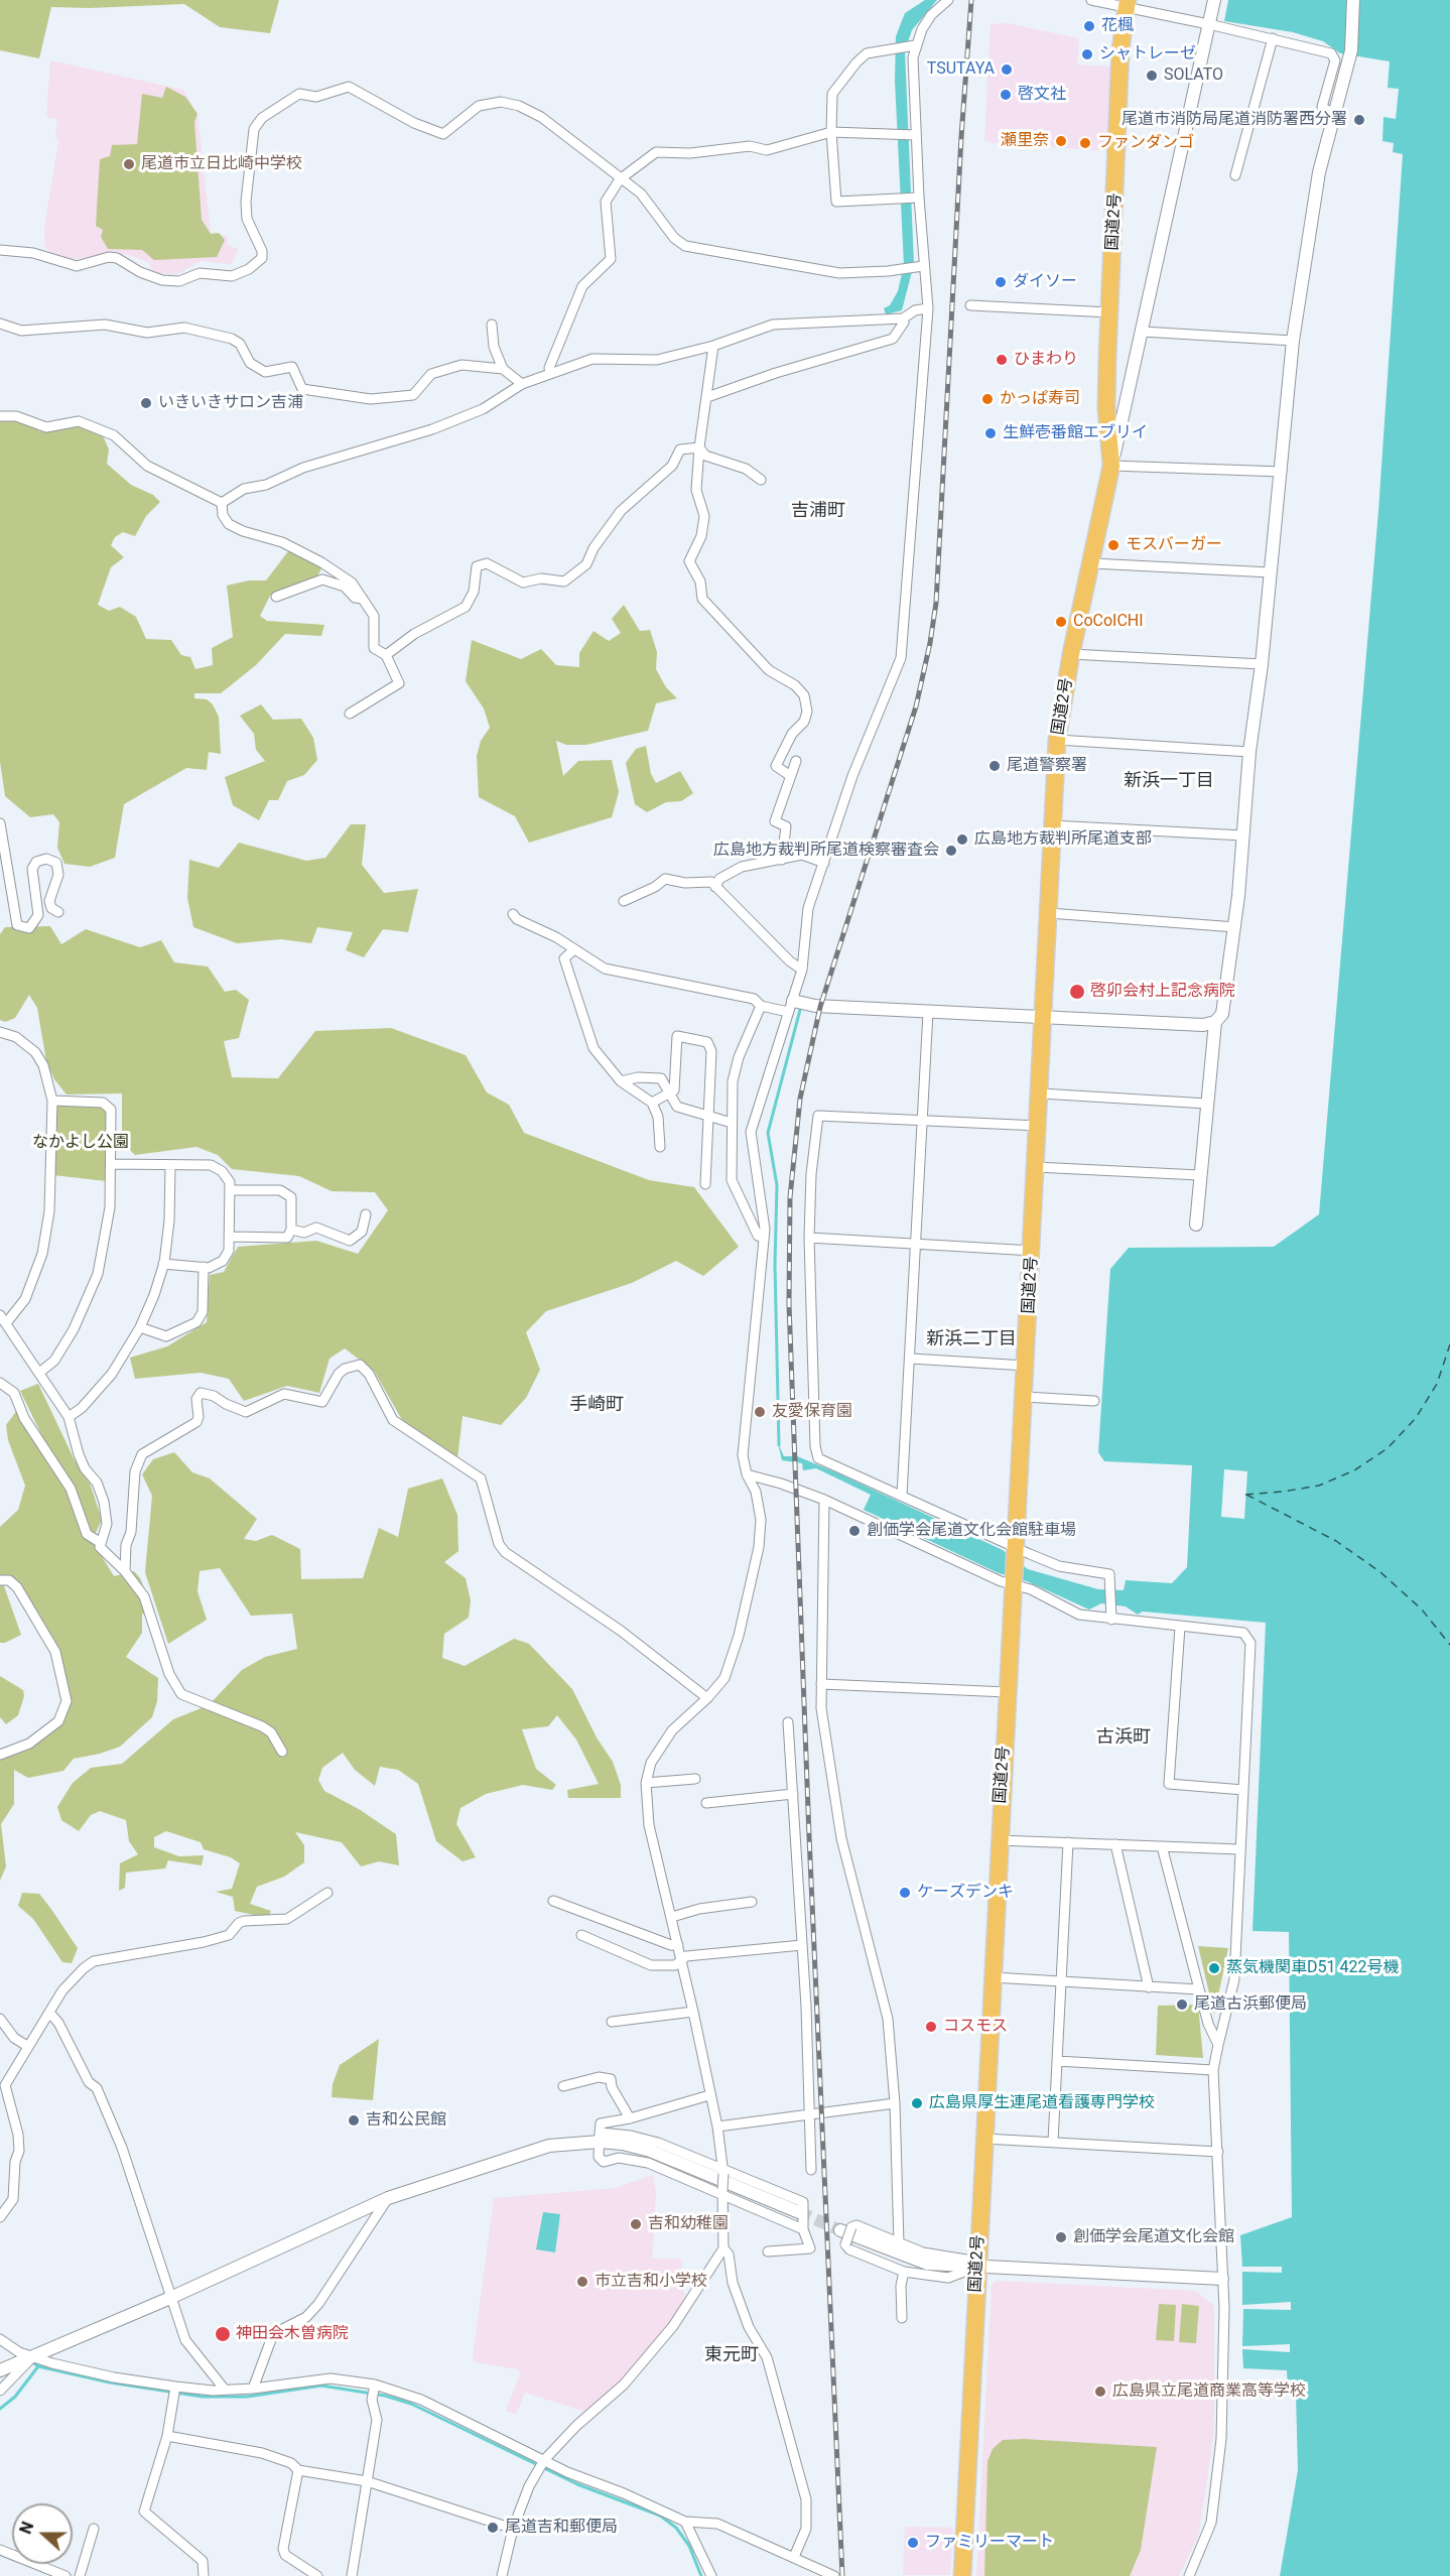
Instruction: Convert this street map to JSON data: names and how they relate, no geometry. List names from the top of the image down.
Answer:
{
  "streets": {
    "highway": ["国道2号"]
  },
  "districts": [
    "吉浦町",
    "新浜一丁目",
    "新浜二丁目",
    "手崎町",
    "古浜町",
    "東元町"
  ],
  "parks": ["なかよし公園"],
  "places": [
    "花楓",
    "シャトレーゼ",
    "TSUTAYA",
    "SOLATO",
    "啓文社",
    "尾道市消防局尾道消防署西分署",
    "瀬里奈",
    "ファンダンゴ",
    "尾道市立日比崎中学校",
    "ダイソー",
    "ひまわり",
    "かっぱ寿司",
    "いきいきサロン吉浦",
    "生鮮壱番館エブリイ",
    "モスバーガー",
    "CoCoICHI",
    "尾道警察署",
    "広島地方裁判所尾道支部",
    "広島地方裁判所尾道検察審査会",
    "啓卯会村上記念病院",
    "友愛保育園",
    "創価学会尾道文化会館駐車場",
    "ケーズデンキ",
    "蒸気機関車D51 422号機",
    "尾道古浜郵便局",
    "コスモス",
    "広島県厚生連尾道看護専門学校",
    "吉和公民館",
    "吉和幼稚園",
    "創価学会尾道文化会館",
    "市立吉和小学校",
    "神田会木曽病院",
    "広島県立尾道商業高等学校",
    "尾道吉和郵便局",
    "ファミリーマート"
  ],
  "north": "left"
}
